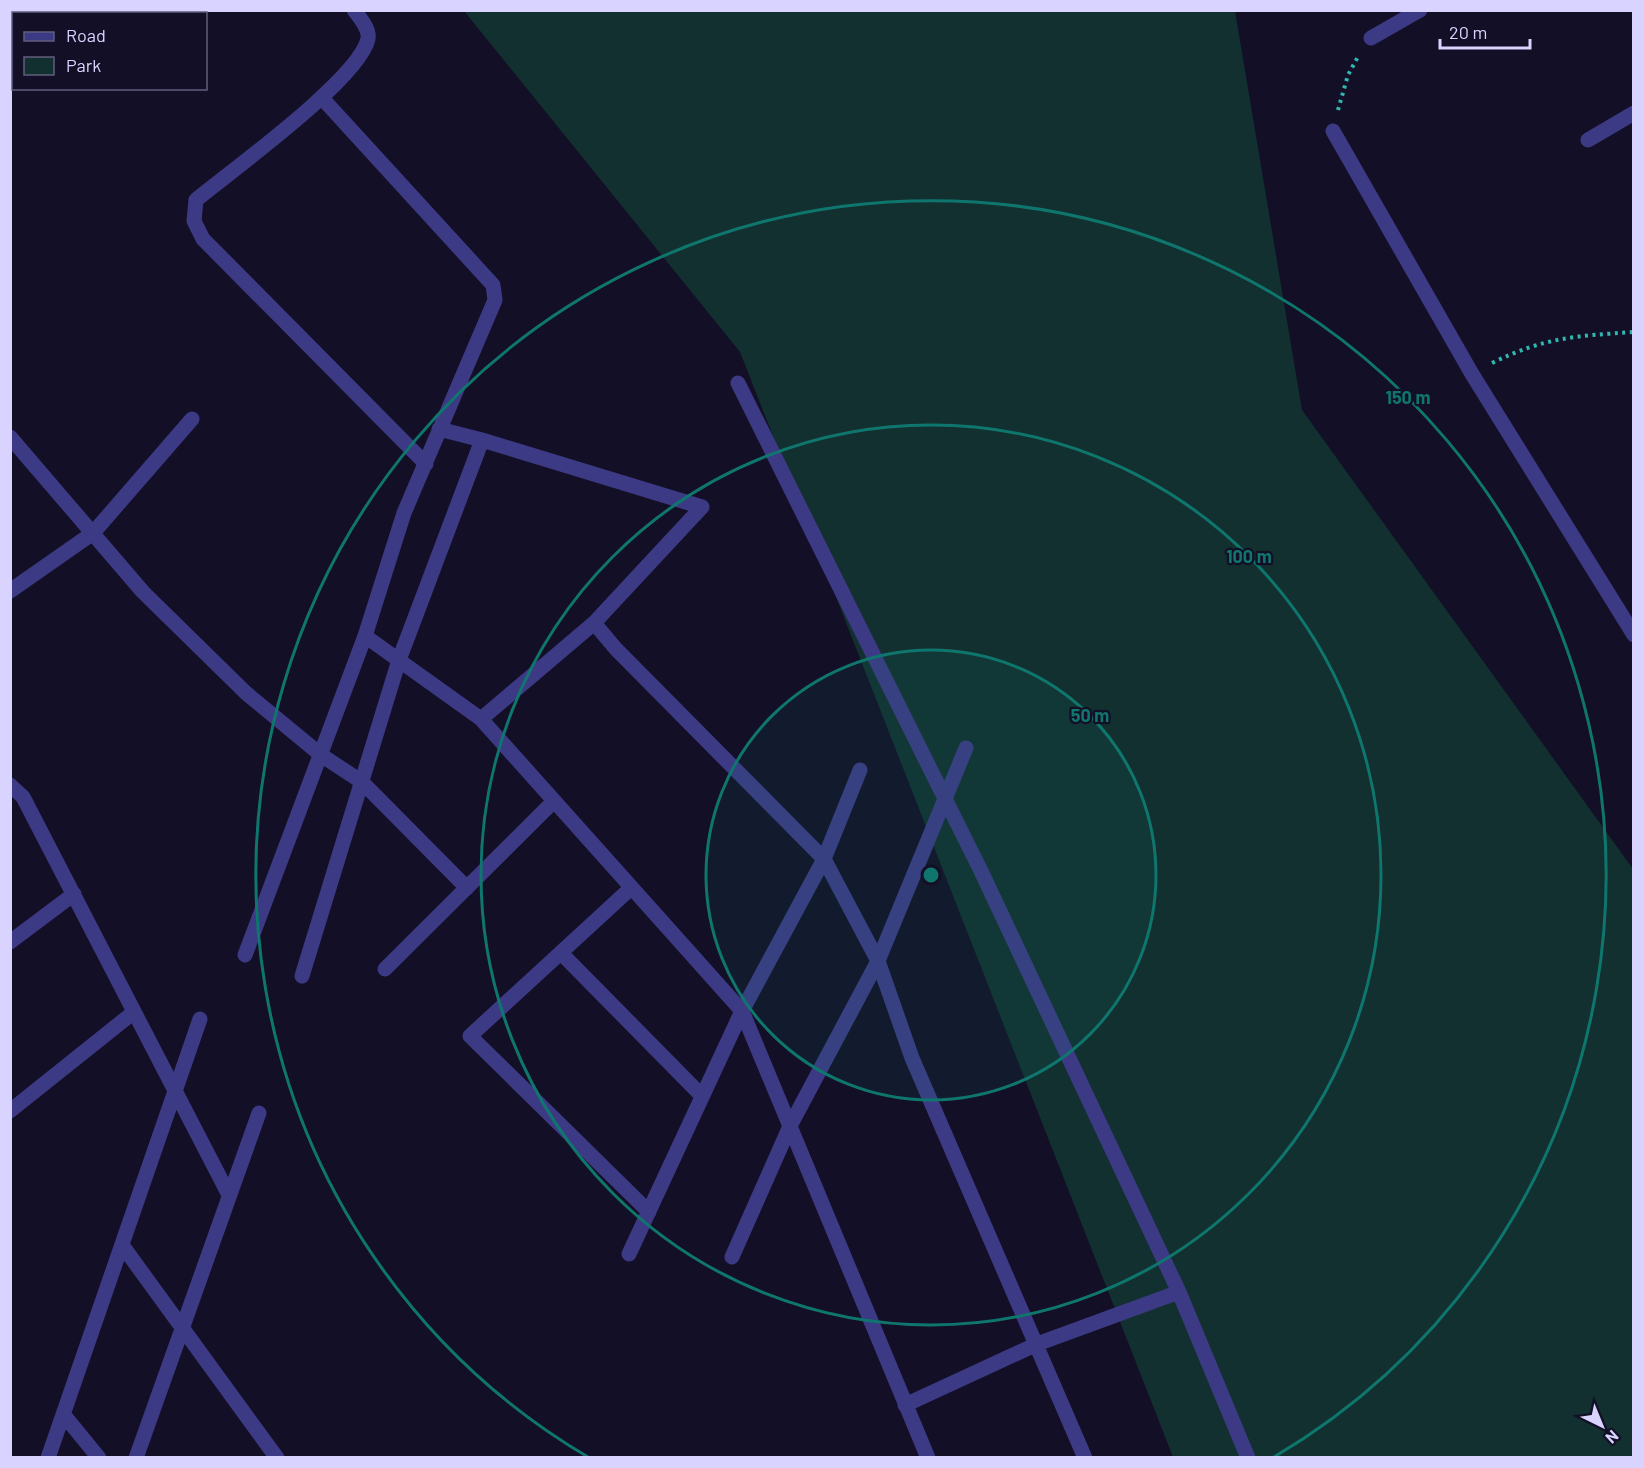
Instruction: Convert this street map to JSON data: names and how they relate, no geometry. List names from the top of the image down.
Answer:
{
  "legend": ["Road", "Park"],
  "scale_bar": "20 m",
  "north": "bottom right",
  "rings": ["150 m", "100 m", "50 m"]
}
